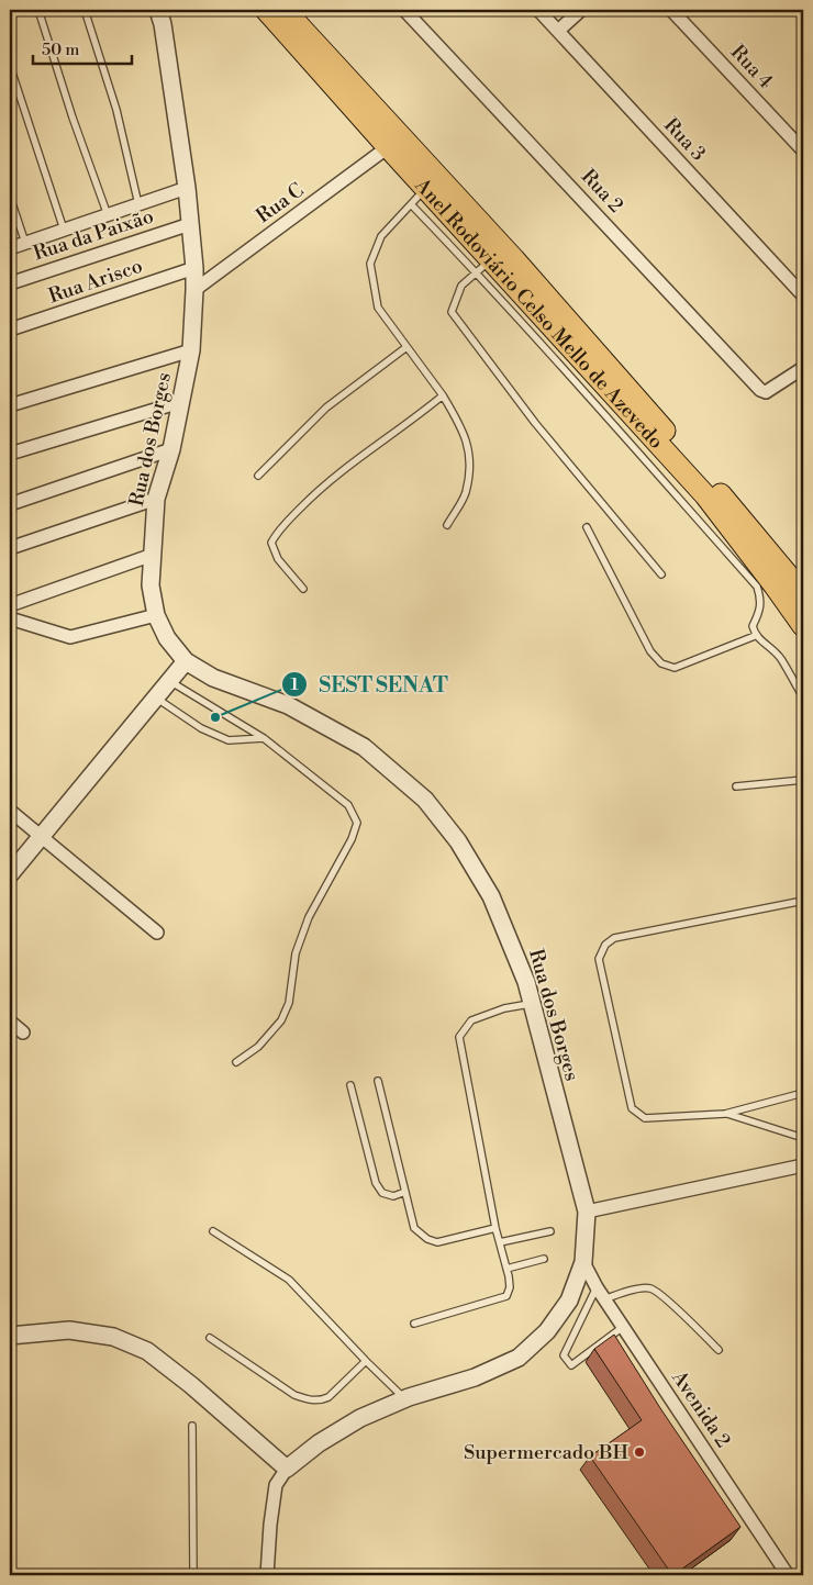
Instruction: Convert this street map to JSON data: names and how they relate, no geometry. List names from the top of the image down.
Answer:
{
  "streets": {
    "highway": ["Anel Rodoviário Celso Mello de Azevedo"],
    "street": [
      "Rua 4",
      "Rua 3",
      "Rua 2",
      "Rua C",
      "Rua da Paixão",
      "Rua Arisco",
      "Rua dos Borges",
      "Avenida 2"
    ]
  },
  "crossings": [
    ["Rua C", "Anel Rodoviário Celso Mello de Azevedo"],
    ["Rua C", "Rua dos Borges"],
    ["Rua da Paixão", "Rua dos Borges"],
    ["Rua Arisco", "Rua dos Borges"],
    ["Rua dos Borges", "Avenida 2"]
  ],
  "places": ["SEST SENAT", "Supermercado BH"],
  "scale_bar": "50 m"
}
